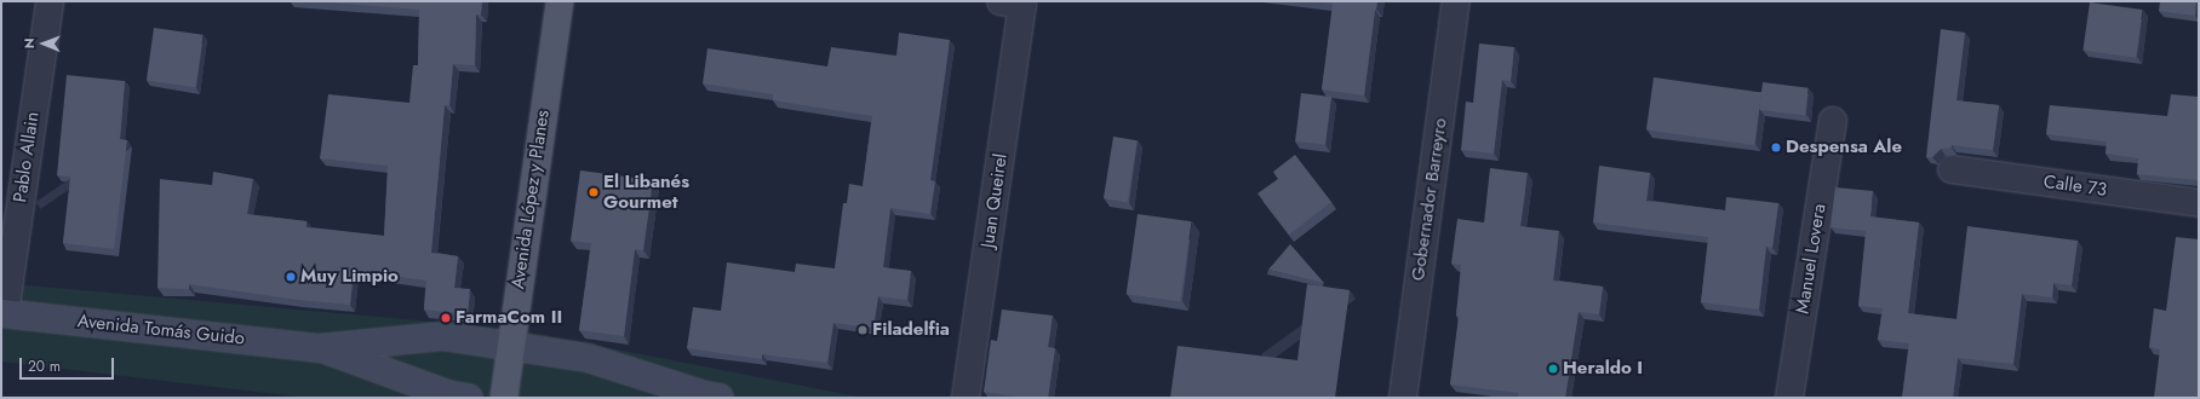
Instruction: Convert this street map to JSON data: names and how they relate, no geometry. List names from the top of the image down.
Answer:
{
  "streets": {
    "main road": ["Avenida López y Planes", "Avenida Tomás Guido"],
    "street": [
      "Pablo Allain",
      "Calle 73",
      "Gobernador Barreyro",
      "Juan Queirel",
      "Manuel Lovera"
    ]
  },
  "crossings": [
    ["Pablo Allain", "Avenida Tomás Guido"],
    ["Avenida López y Planes", "Avenida Tomás Guido"]
  ],
  "places": [
    "Despensa Ale",
    "El Libanés Gourmet",
    "Muy Limpio",
    "FarmaCom II",
    "Filadelfia",
    "Heraldo I"
  ],
  "scale_bar": "20 m",
  "north": "left"
}
